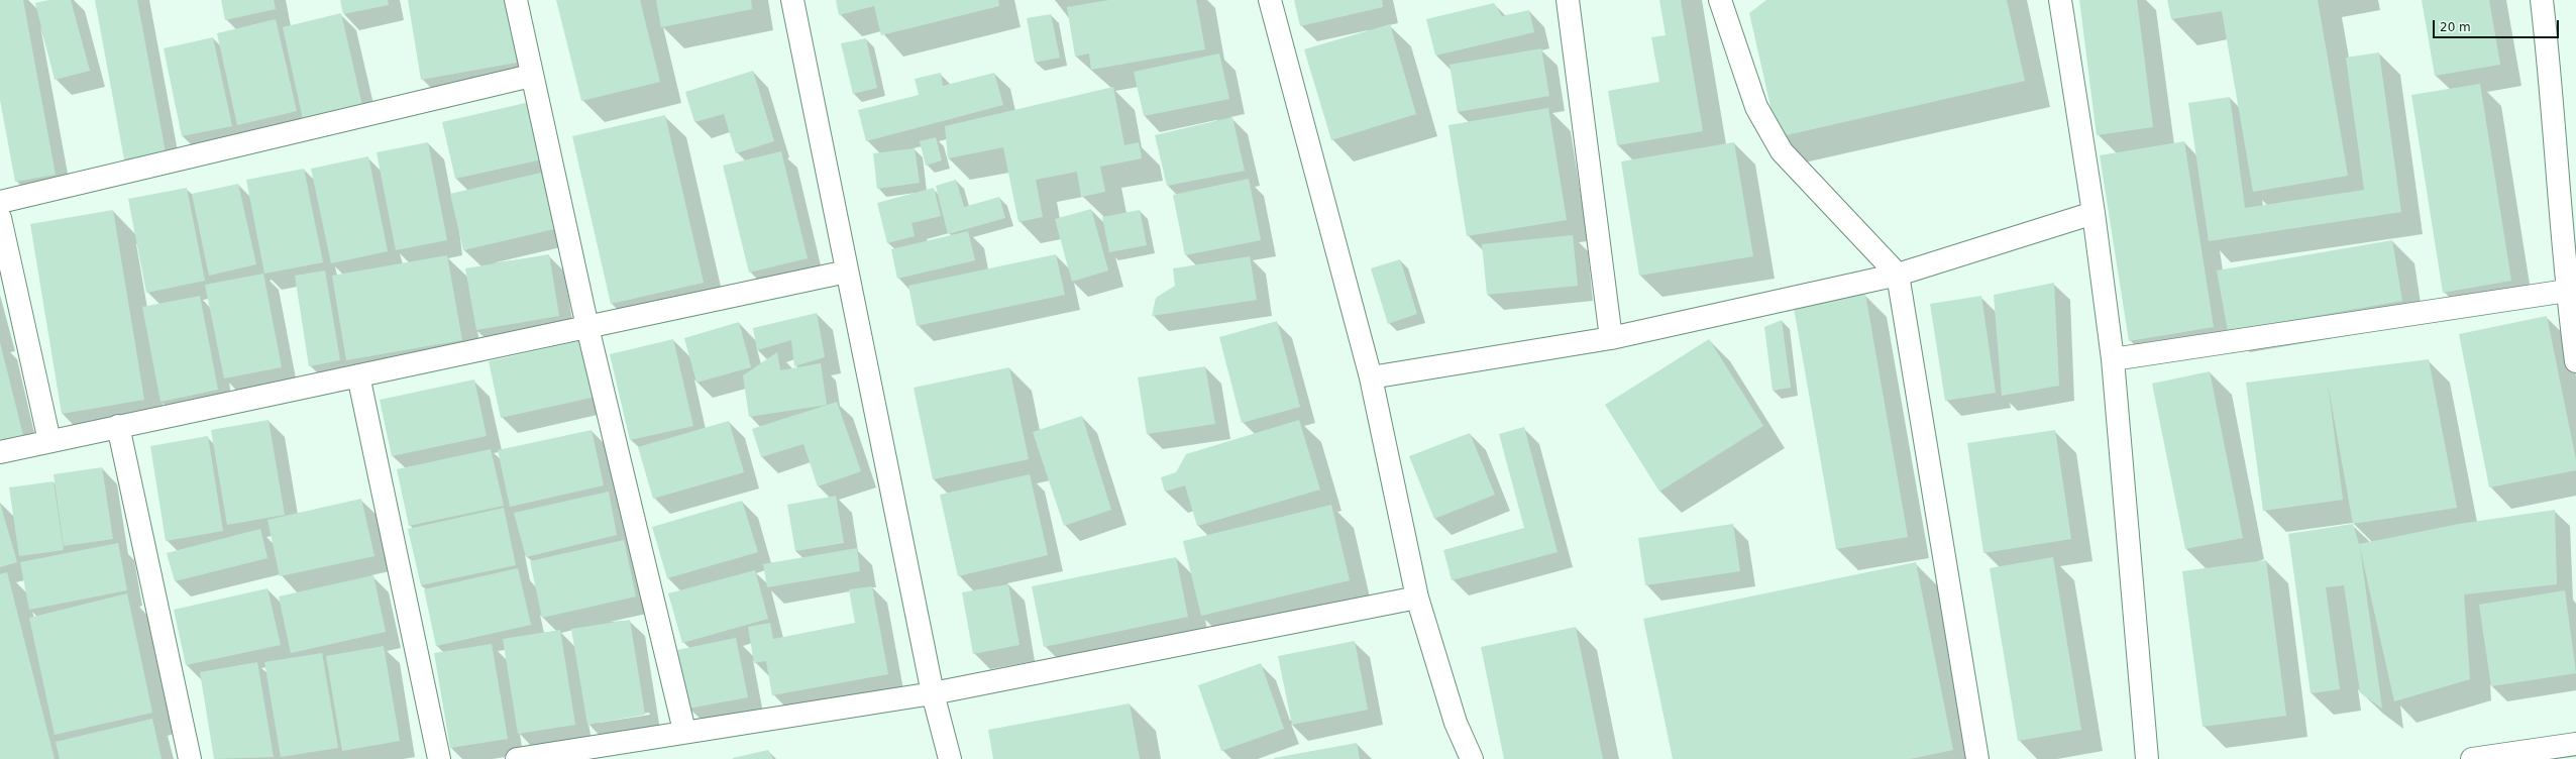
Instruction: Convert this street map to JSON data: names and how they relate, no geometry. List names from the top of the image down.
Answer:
{
  "scale_bar": "20 m"
}
